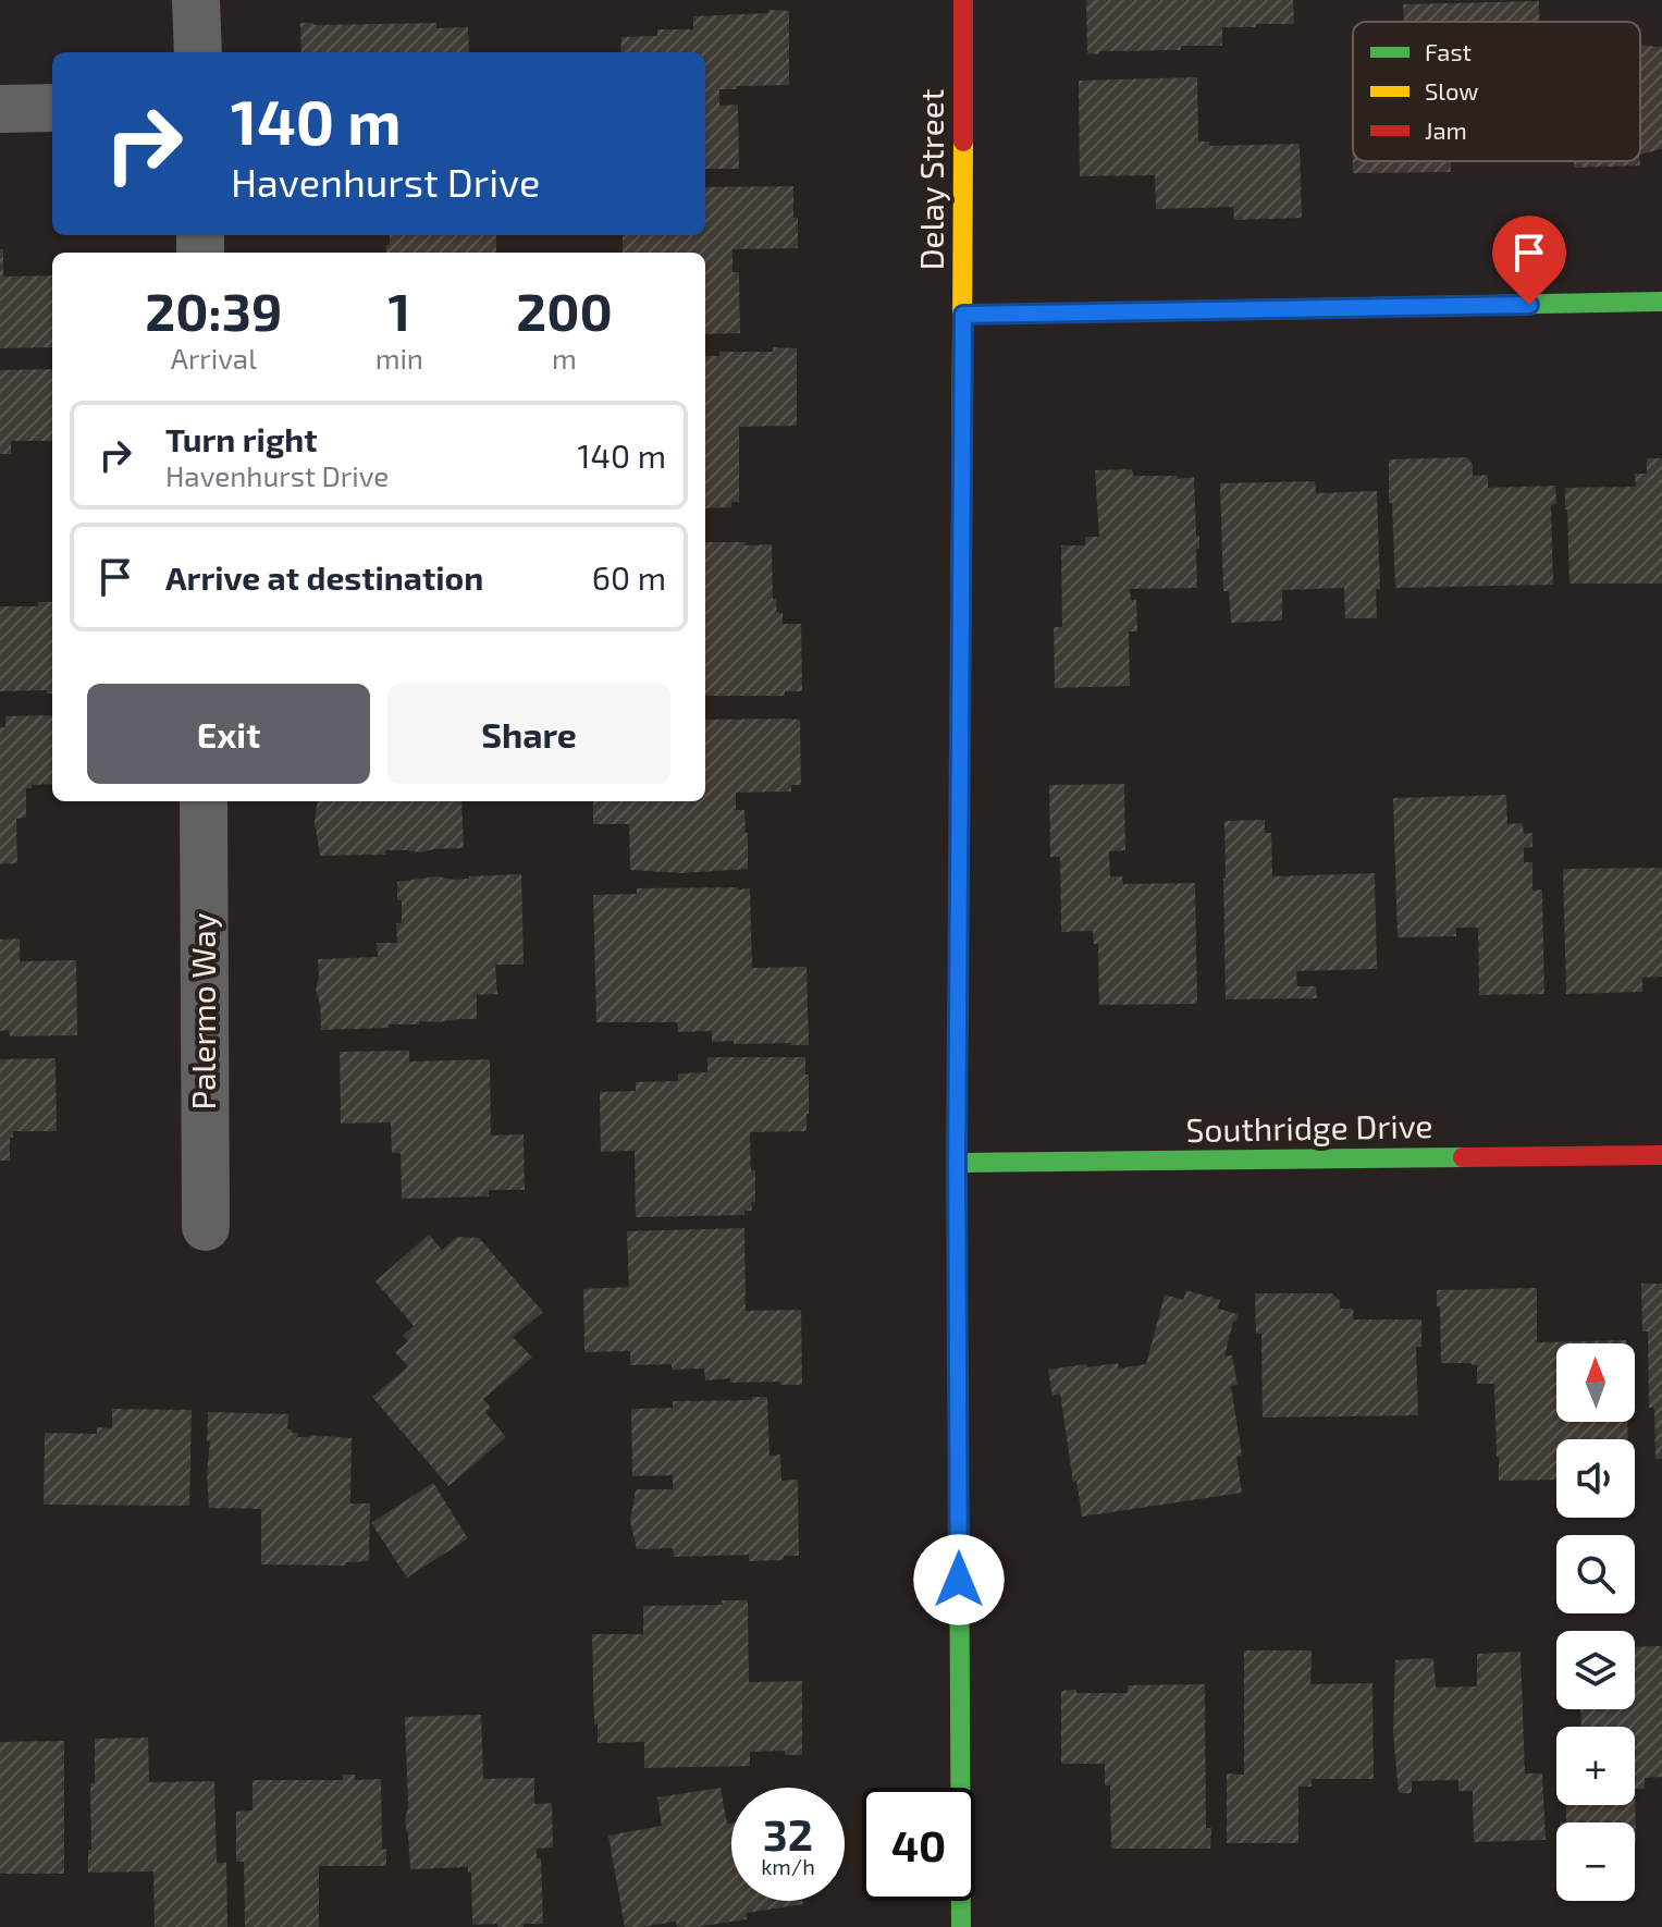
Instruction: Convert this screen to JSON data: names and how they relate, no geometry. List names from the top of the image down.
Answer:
{
  "streets": {
    "street": ["Delay Street", "Palermo Way", "Southridge Drive"]
  },
  "crossings": [
    ["Delay Street", "Southridge Drive"]
  ],
  "legend": ["Fast", "Slow", "Jam"],
  "north": "top",
  "page": {
    "turn": ["140 m", "Havenhurst Drive"],
    "eta": [
      "20:39",
      "Arrival",
      "1",
      "min",
      "200",
      "m"
    ],
    "list": [
      {
        "name": "Turn right",
        "note": "Havenhurst Drive",
        "value": "140 m"
      },
      {
        "name": "Arrive at destination",
        "value": "60 m"
      }
    ],
    "buttons": ["Exit", "Share"],
    "map_buttons": ["+", "−"],
    "speed": "32 km/h",
    "limit": "40"
  }
}
